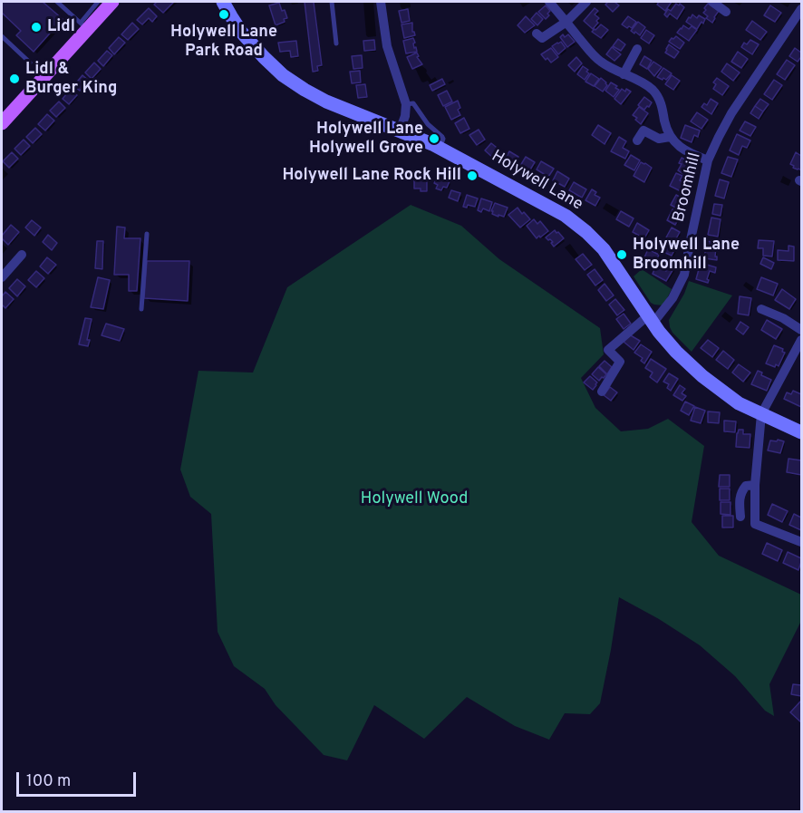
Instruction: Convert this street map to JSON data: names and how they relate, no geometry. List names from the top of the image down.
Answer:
{
  "streets": {
    "main road": ["Holywell Lane"],
    "street": ["Broomhill"]
  },
  "crossings": [
    ["Holywell Lane", "Broomhill"]
  ],
  "parks": ["Holywell Wood"],
  "places": [
    "Holywell Lane Park Road",
    "Lidl",
    "Lidl & Burger King",
    "Holywell Lane Holywell Grove",
    "Holywell Lane Rock Hill",
    "Holywell Lane Broomhill"
  ],
  "scale_bar": "100 m"
}
